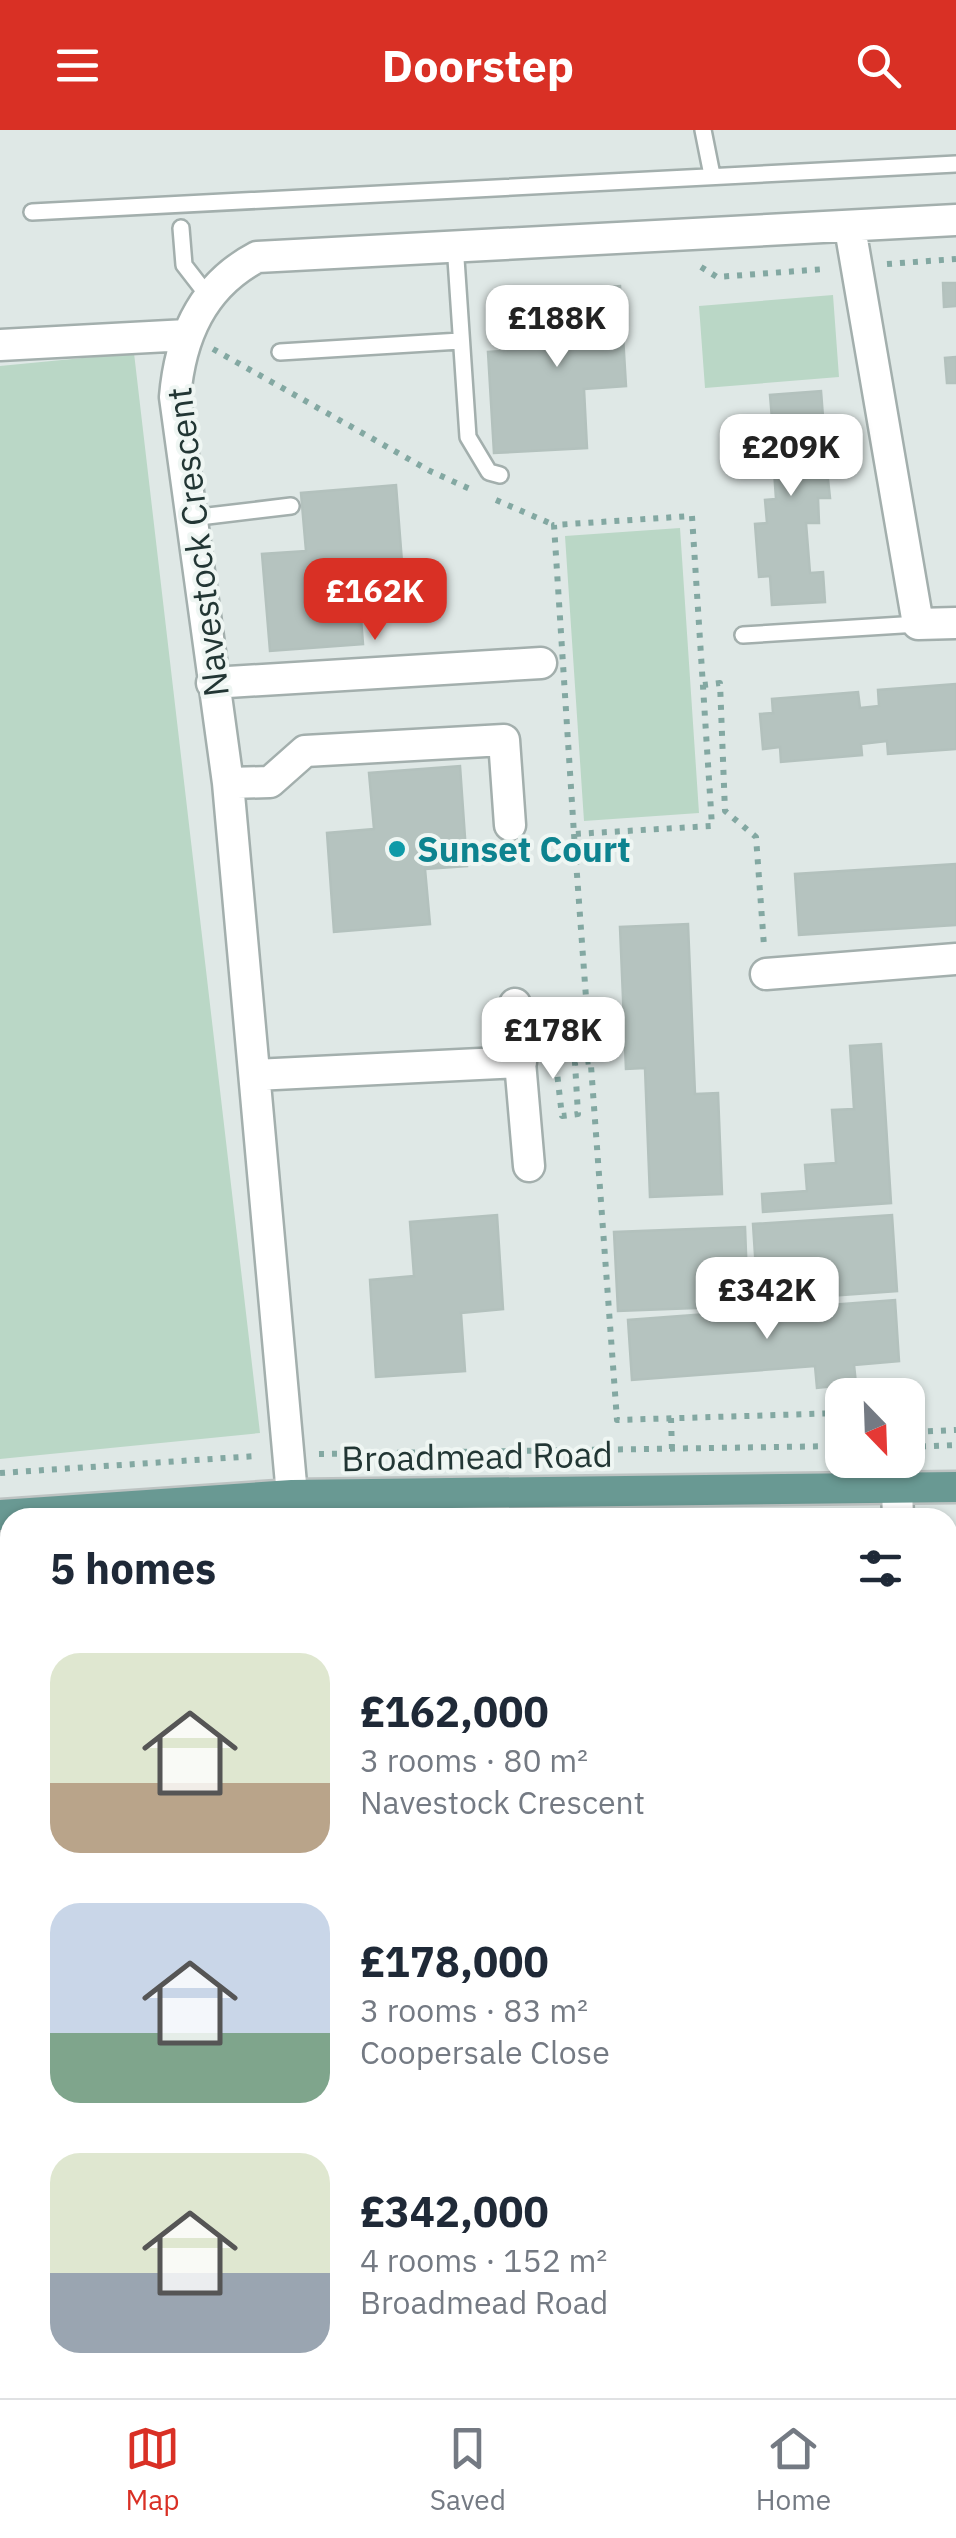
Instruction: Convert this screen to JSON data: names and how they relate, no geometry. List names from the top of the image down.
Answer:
{
  "streets": {
    "main road": ["Broadmead Road"],
    "street": ["Navestock Crescent"]
  },
  "crossings": [
    ["Navestock Crescent", "Broadmead Road"]
  ],
  "places": ["Sunset Court"],
  "north": "bottom right",
  "page": {
    "header": "Doorstep",
    "price": [
      "£188K",
      "£209K",
      "£162K",
      "£178K",
      "£342K"
    ],
    "heading": "5 homes",
    "list": [
      {
        "name": "£162,000",
        "note": "3 rooms · 80 m² · Navestock Crescent"
      },
      {
        "name": "£178,000",
        "note": "3 rooms · 83 m² · Coopersale Close"
      },
      {
        "name": "£342,000",
        "note": "4 rooms · 152 m² · Broadmead Road"
      }
    ],
    "tabs": ["Map", "Saved", "Home"]
  }
}
